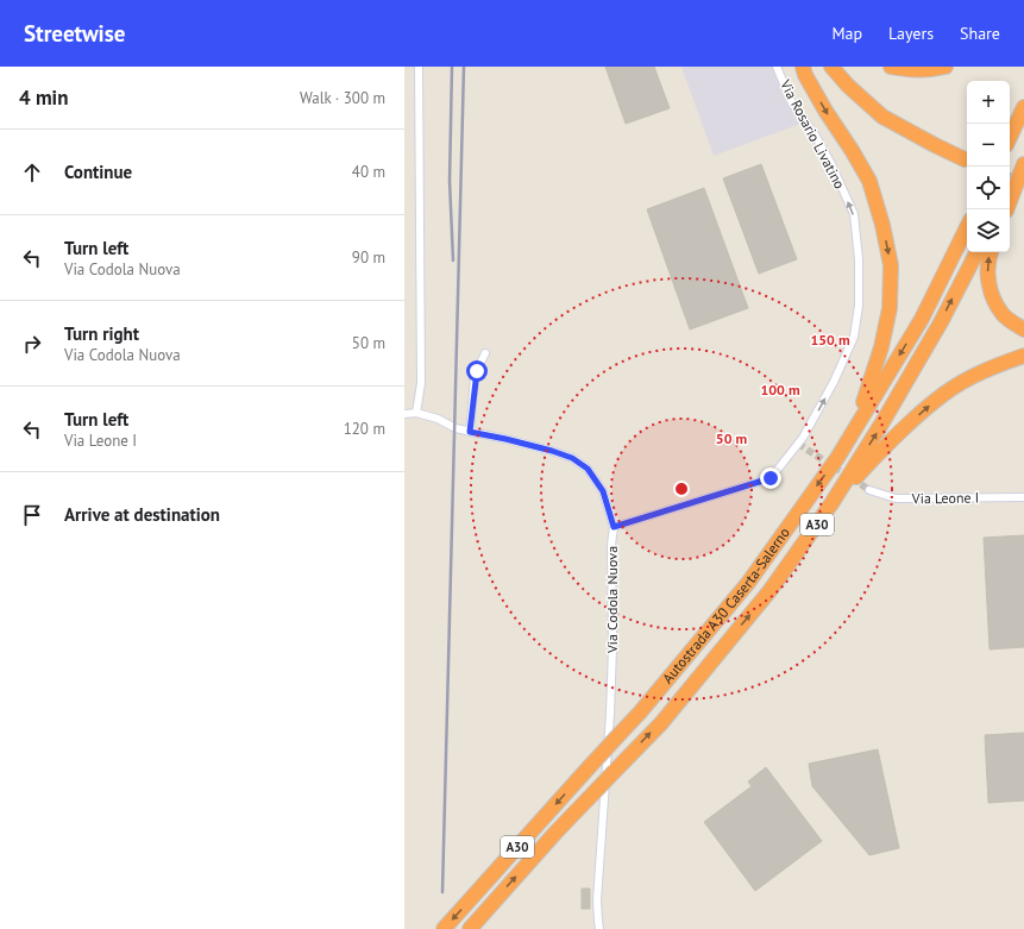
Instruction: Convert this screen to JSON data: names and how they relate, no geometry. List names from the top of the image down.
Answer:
{
  "streets": {
    "highway": ["A30", "Autostrada A30 Caserta-Salerno"],
    "street": ["Via Rosario Livatino", "Via Leone I", "Via Codola Nuova"]
  },
  "crossings": [
    ["Via Rosario Livatino", "Via Codola Nuova"]
  ],
  "page": {
    "header": "Streetwise",
    "nav": ["Map", "Layers", "Share"],
    "heading": ["4 min", "Walk · 300 m"],
    "map_buttons": ["+", "−"],
    "list": [
      ["Continue", "40 m"],
      ["Turn left", "Via Codola Nuova", "90 m"],
      ["Turn right", "Via Codola Nuova", "50 m"],
      ["Turn left", "Via Leone I", "120 m"],
      "Arrive at destination"
    ]
  },
  "rings": ["150 m", "100 m", "50 m"]
}
